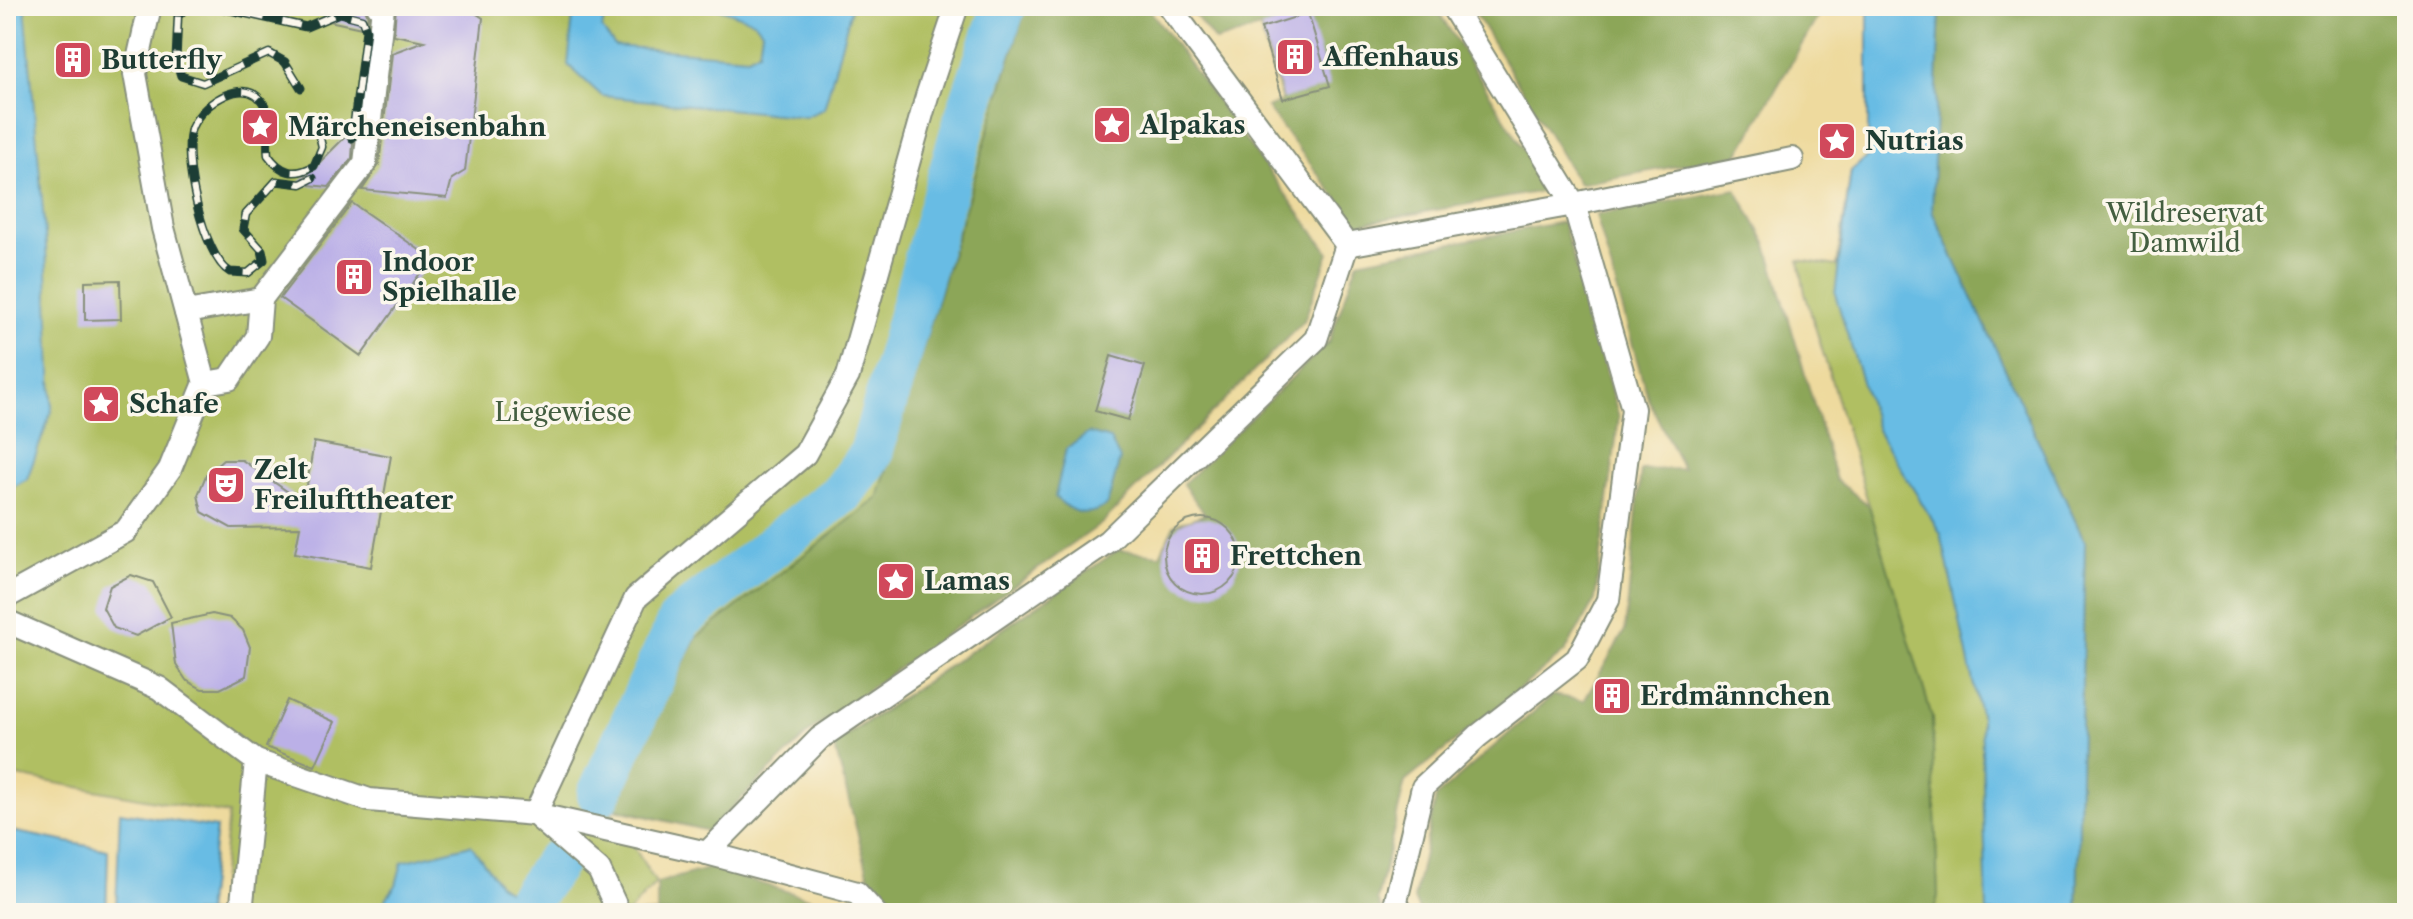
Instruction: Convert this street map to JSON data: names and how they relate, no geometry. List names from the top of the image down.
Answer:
{
  "parks": ["Wildreservat Damwild", "Liegewiese"],
  "places": {
    "building": [
      "Affenhaus",
      "Butterfly",
      "Indoor Spielhalle",
      "Frettchen",
      "Erdmännchen"
    ],
    "place": [
      "Alpakas",
      "Märcheneisenbahn",
      "Nutrias",
      "Schafe",
      "Lamas"
    ],
    "theatre": ["Zelt Freilufttheater"]
  }
}
